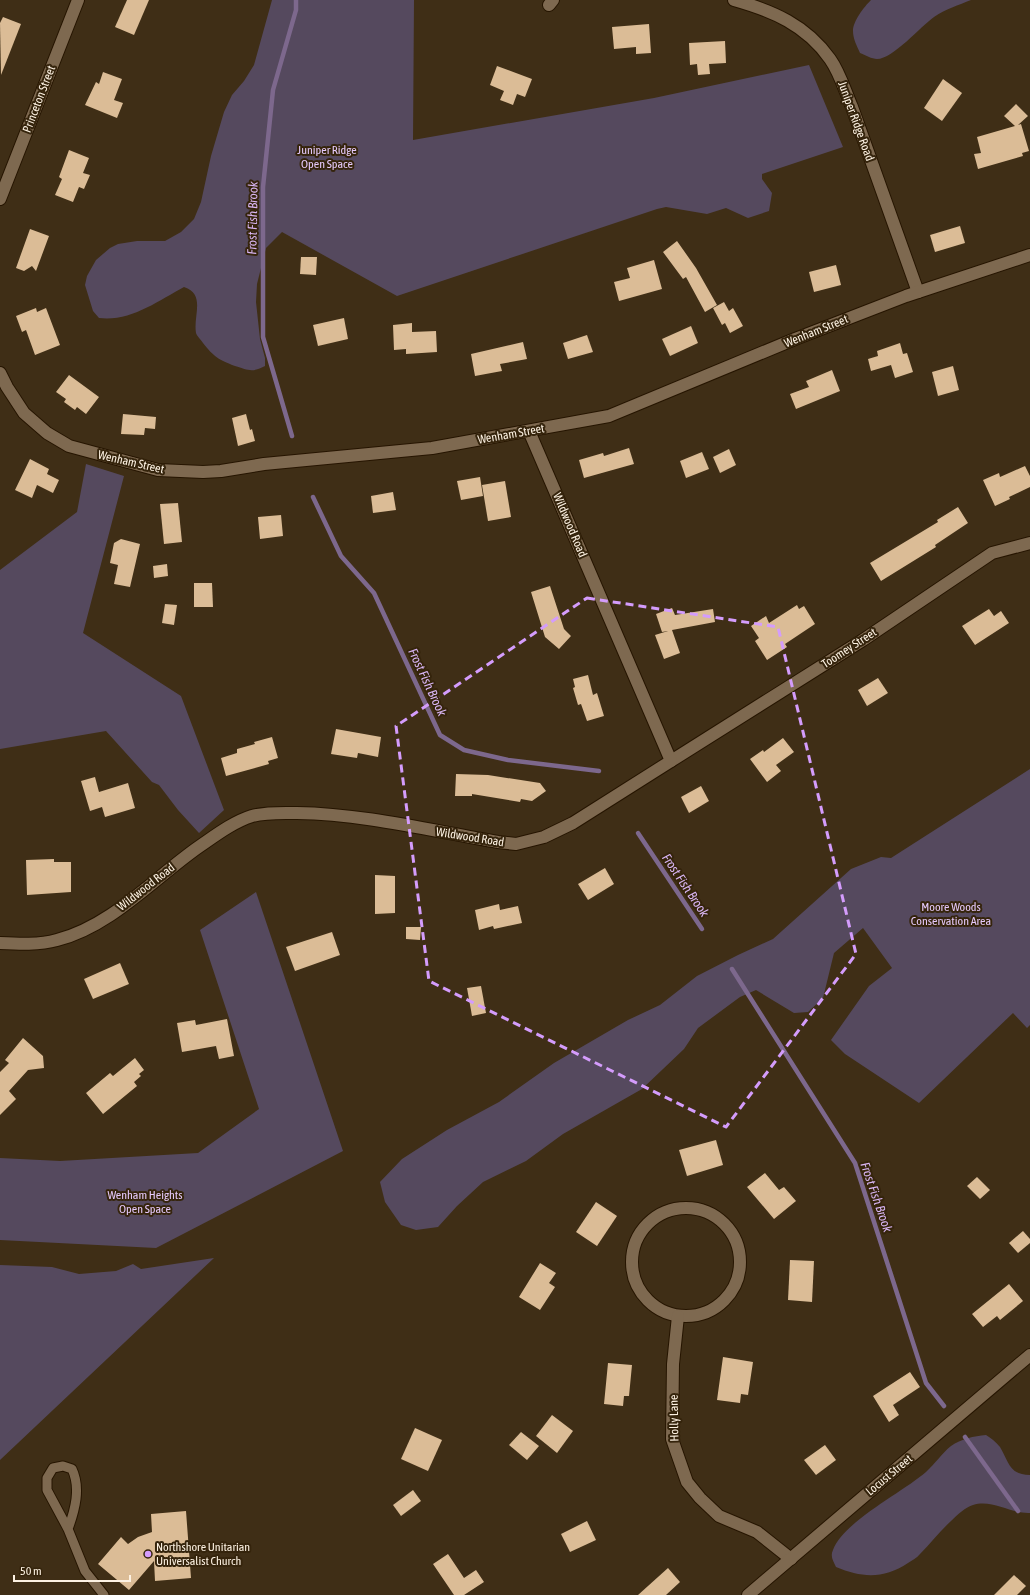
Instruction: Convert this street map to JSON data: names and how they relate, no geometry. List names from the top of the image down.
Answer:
{
  "streets": {
    "street": [
      "Princeton Street",
      "Juniper Ridge Road",
      "Wenham Street",
      "Wildwood Road",
      "Toomey Street",
      "Holly Lane",
      "Locust Street"
    ]
  },
  "crossings": [
    ["Juniper Ridge Road", "Wenham Street"],
    ["Wenham Street", "Wildwood Road"],
    ["Wildwood Road", "Toomey Street"],
    ["Holly Lane", "Locust Street"]
  ],
  "water": ["Frost Fish Brook"],
  "parks": ["Juniper Ridge Open Space", "Moore Woods Conservation Area", "Wenham Heights Open Space"],
  "places": ["Northshore Unitarian Universalist Church"],
  "scale_bar": "50 m"
}
